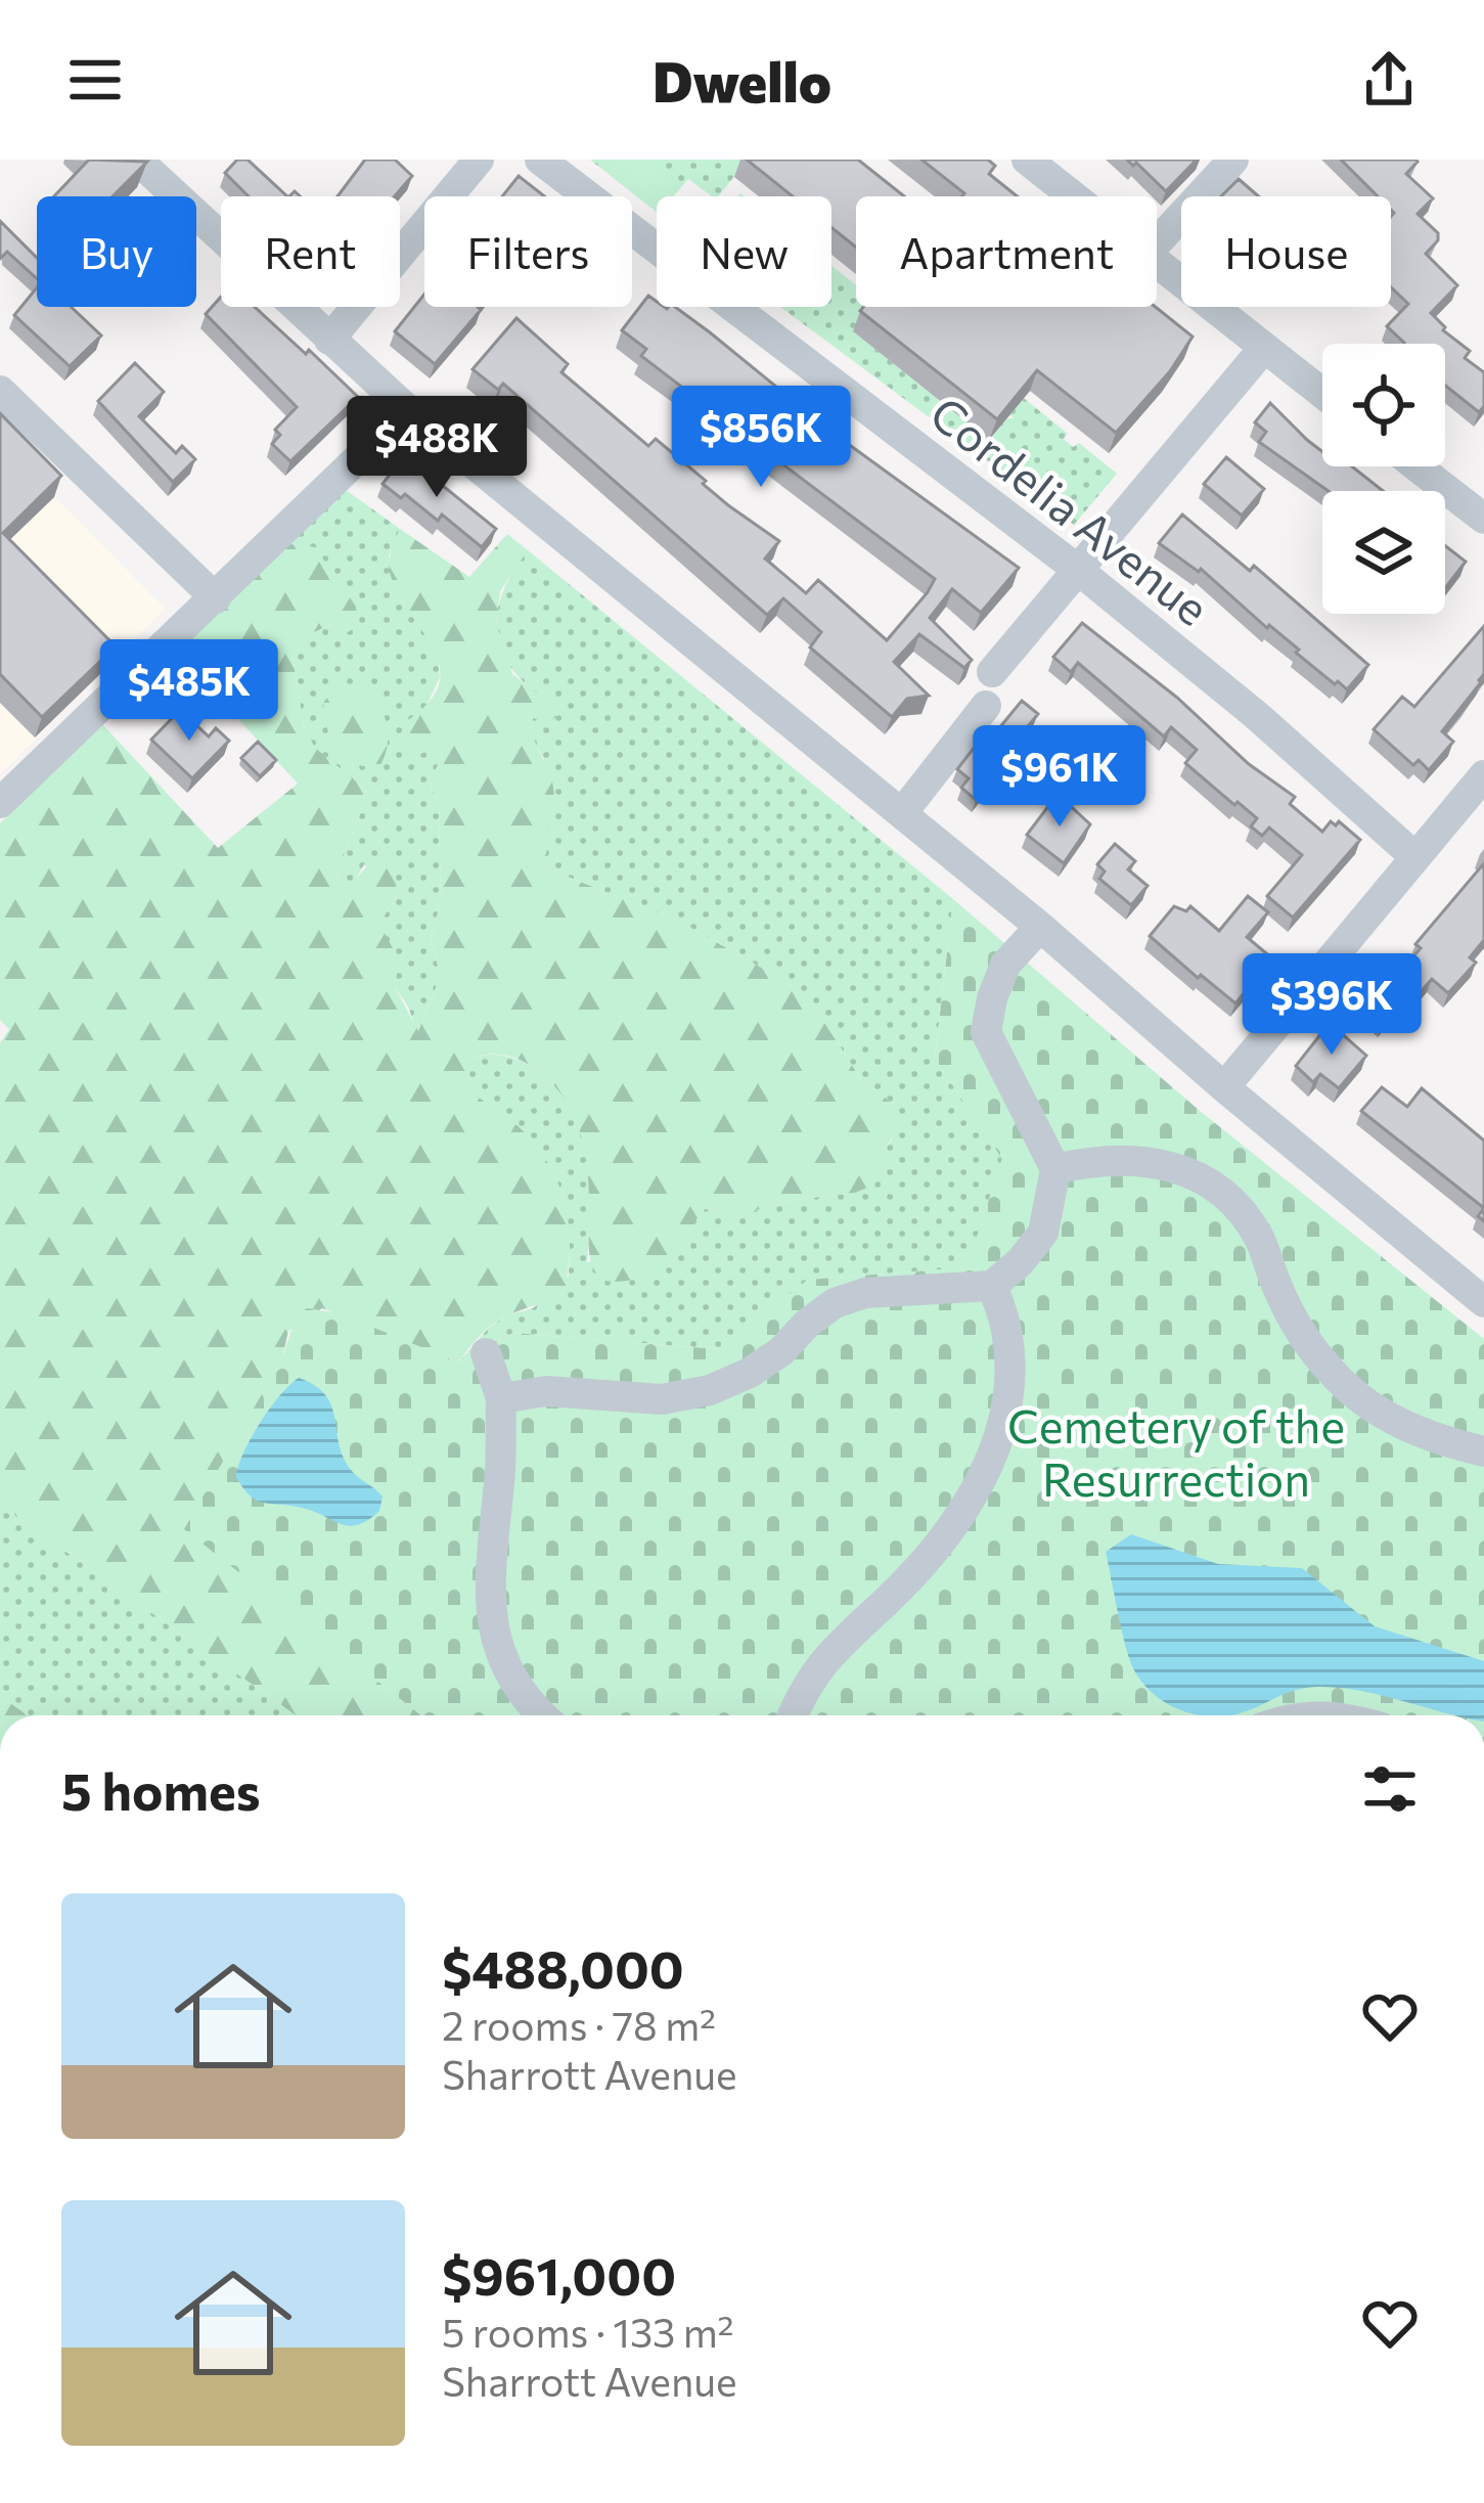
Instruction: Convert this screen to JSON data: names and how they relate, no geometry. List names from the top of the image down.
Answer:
{
  "streets": {
    "street": ["Cordelia Avenue"]
  },
  "parks": ["Cemetery of the Resurrection"],
  "page": {
    "header": "Dwello",
    "chip": [
      "Buy",
      "Rent",
      "Filters",
      "New",
      "Apartment",
      "House"
    ],
    "price": [
      "$856K",
      "$488K",
      "$485K",
      "$961K",
      "$396K"
    ],
    "heading": "5 homes",
    "list": [
      {
        "name": "$488,000",
        "note": "2 rooms · 78 m² · Sharrott Avenue"
      },
      {
        "name": "$961,000",
        "note": "5 rooms · 133 m² · Sharrott Avenue"
      }
    ]
  }
}
